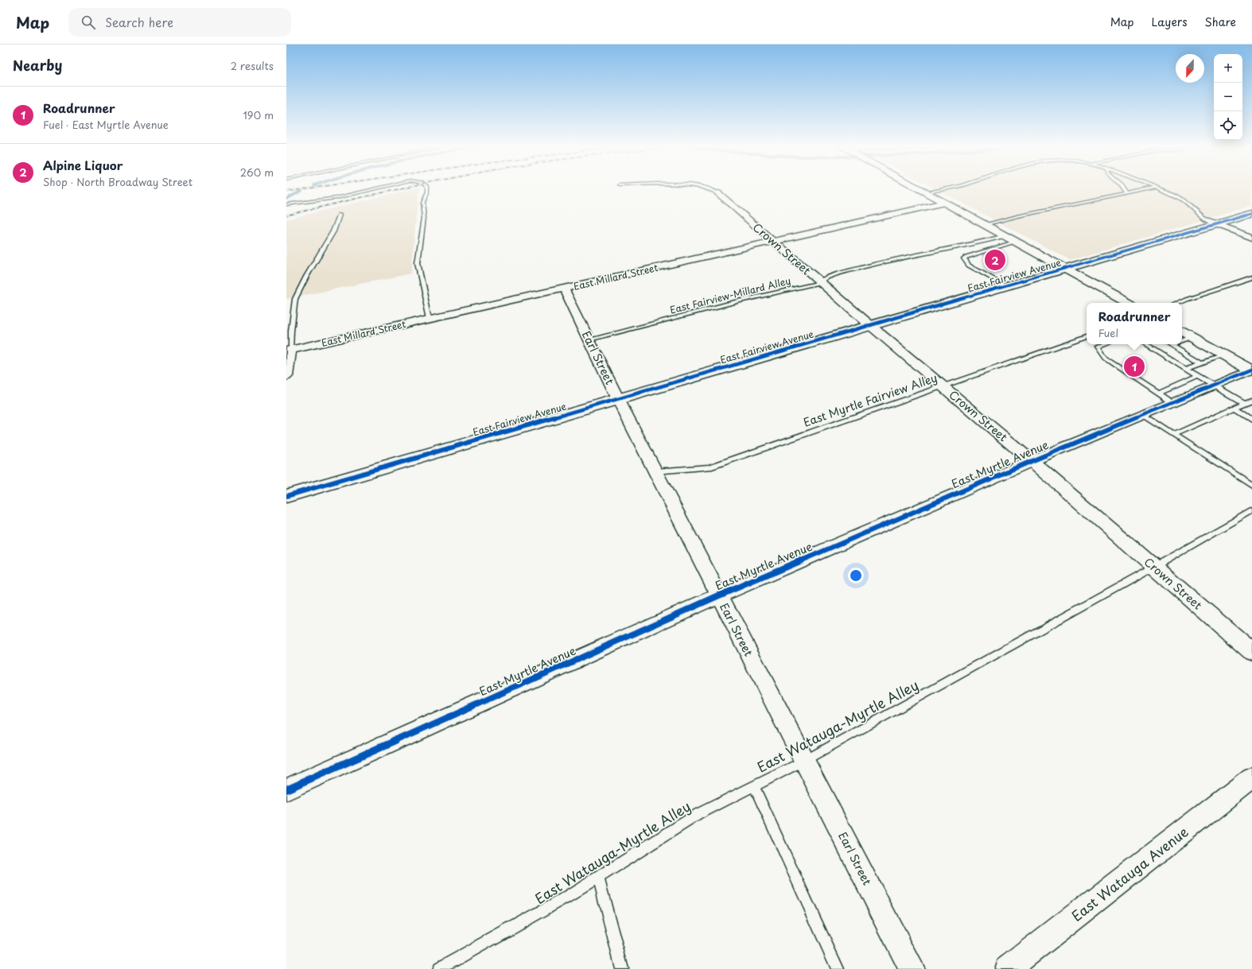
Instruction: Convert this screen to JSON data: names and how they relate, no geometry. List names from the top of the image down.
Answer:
{
  "streets": {
    "street": [
      "Crown Street",
      "East Fairview Avenue",
      "East Millard Street",
      "Earl Street",
      "East Myrtle Avenue",
      "East Watauga Avenue"
    ],
    "lane": ["East Fairview-Millard Alley", "East Myrtle Fairview Alley", "East Watauga-Myrtle Alley"]
  },
  "crossings": [
    ["Crown Street", "East Fairview Avenue"],
    ["Crown Street", "East Millard Street"],
    ["Crown Street", "East Fairview-Millard Alley"],
    ["Crown Street", "East Myrtle Fairview Alley"],
    ["Crown Street", "East Myrtle Avenue"],
    ["Crown Street", "East Watauga-Myrtle Alley"],
    ["East Fairview Avenue", "Earl Street"],
    ["East Millard Street", "Earl Street"],
    ["East Fairview-Millard Alley", "Earl Street"],
    ["Earl Street", "East Myrtle Fairview Alley"],
    ["Earl Street", "East Myrtle Avenue"],
    ["Earl Street", "East Watauga-Myrtle Alley"]
  ],
  "north": "bottom",
  "page": {
    "header": "Map",
    "search": "Search here",
    "nav": ["Map", "Layers", "Share"],
    "heading": ["Nearby", "2 results"],
    "map_buttons": ["+", "−"],
    "list": [
      {
        "mark": "1",
        "name": "Roadrunner",
        "note": "Fuel · East Myrtle Avenue",
        "value": "190 m"
      },
      {
        "mark": "2",
        "name": "Alpine Liquor",
        "note": "Shop · North Broadway Street",
        "value": "260 m"
      }
    ],
    "pins": ["2", "1"],
    "popup": ["Roadrunner", "Fuel"]
  }
}
